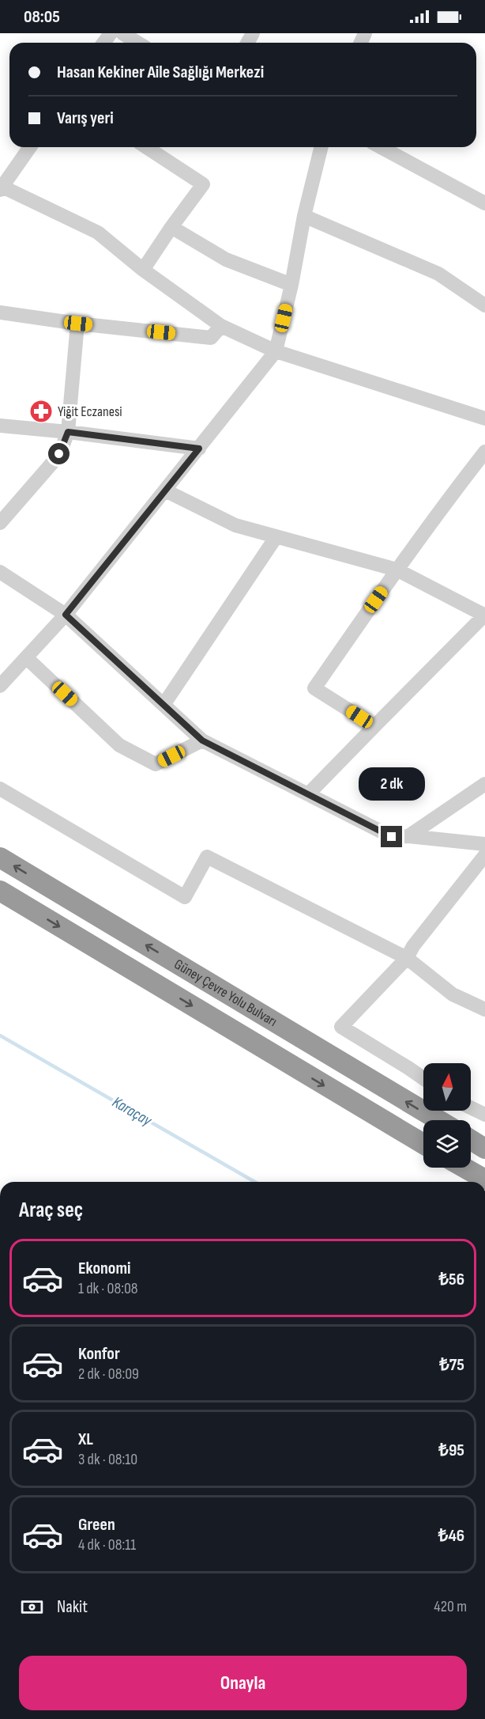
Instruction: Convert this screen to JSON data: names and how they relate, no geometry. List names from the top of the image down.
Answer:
{
  "streets": {
    "highway": ["Güney Çevre Yolu Bulvarı"]
  },
  "water": ["Karaçay"],
  "places": {
    "pharmacy": ["Yiğit Eczanesi"]
  },
  "north": "top",
  "page": {
    "status": "08:05",
    "banner": ["Hasan Kekiner Aile Sağlığı Merkezi", "Varış yeri"],
    "bubble": "2 dk",
    "heading": "Araç seç",
    "list": [
      {
        "name": "Ekonomi",
        "note": "1 dk · 08:08",
        "value": "₺56"
      },
      {
        "name": "Konfor",
        "note": "2 dk · 08:09",
        "value": "₺75"
      },
      {
        "name": "XL",
        "note": "3 dk · 08:10",
        "value": "₺95"
      },
      {
        "name": "Green",
        "note": "4 dk · 08:11",
        "value": "₺46"
      }
    ],
    "pay": ["Nakit", "420 m"],
    "buttons": "Onayla"
  }
}
